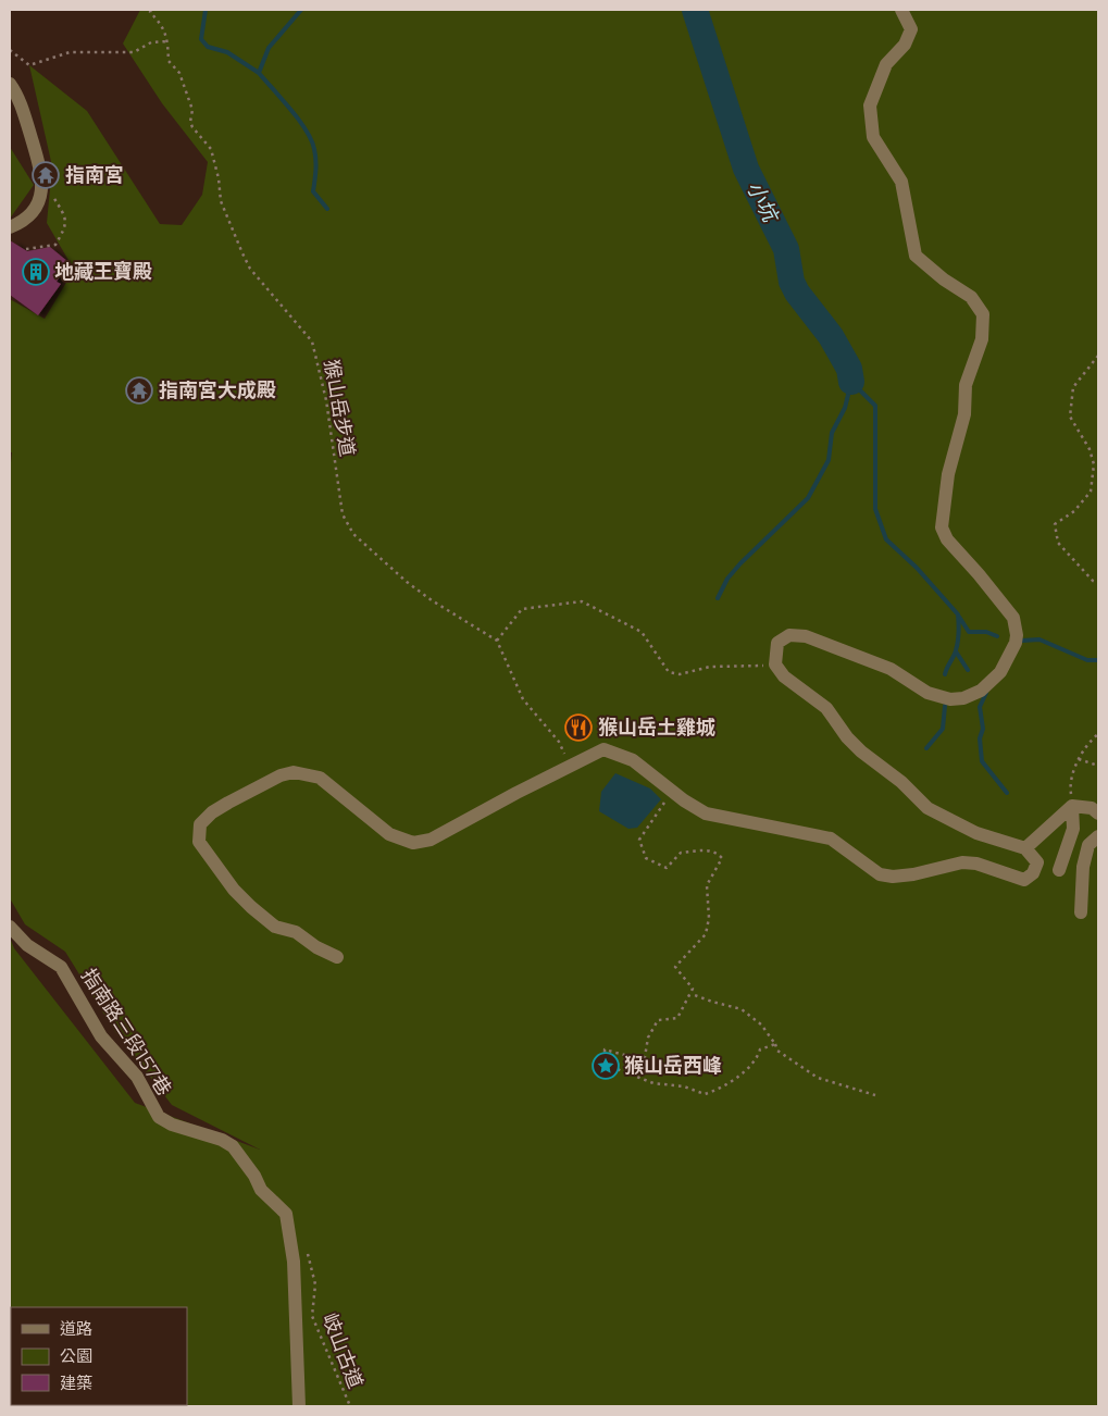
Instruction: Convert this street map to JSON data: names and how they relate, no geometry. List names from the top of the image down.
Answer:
{
  "streets": {
    "street": ["指南路三段157巷"],
    "path": ["猴山岳步道", "岐山古道"]
  },
  "water": ["小坑"],
  "places": {
    "temple": ["指南宮", "指南宮大成殿"],
    "building": ["地藏王寶殿"],
    "restaurant": ["猴山岳土雞城"],
    "place": ["猴山岳西峰"]
  },
  "legend": ["道路", "公園", "建築"]
}
